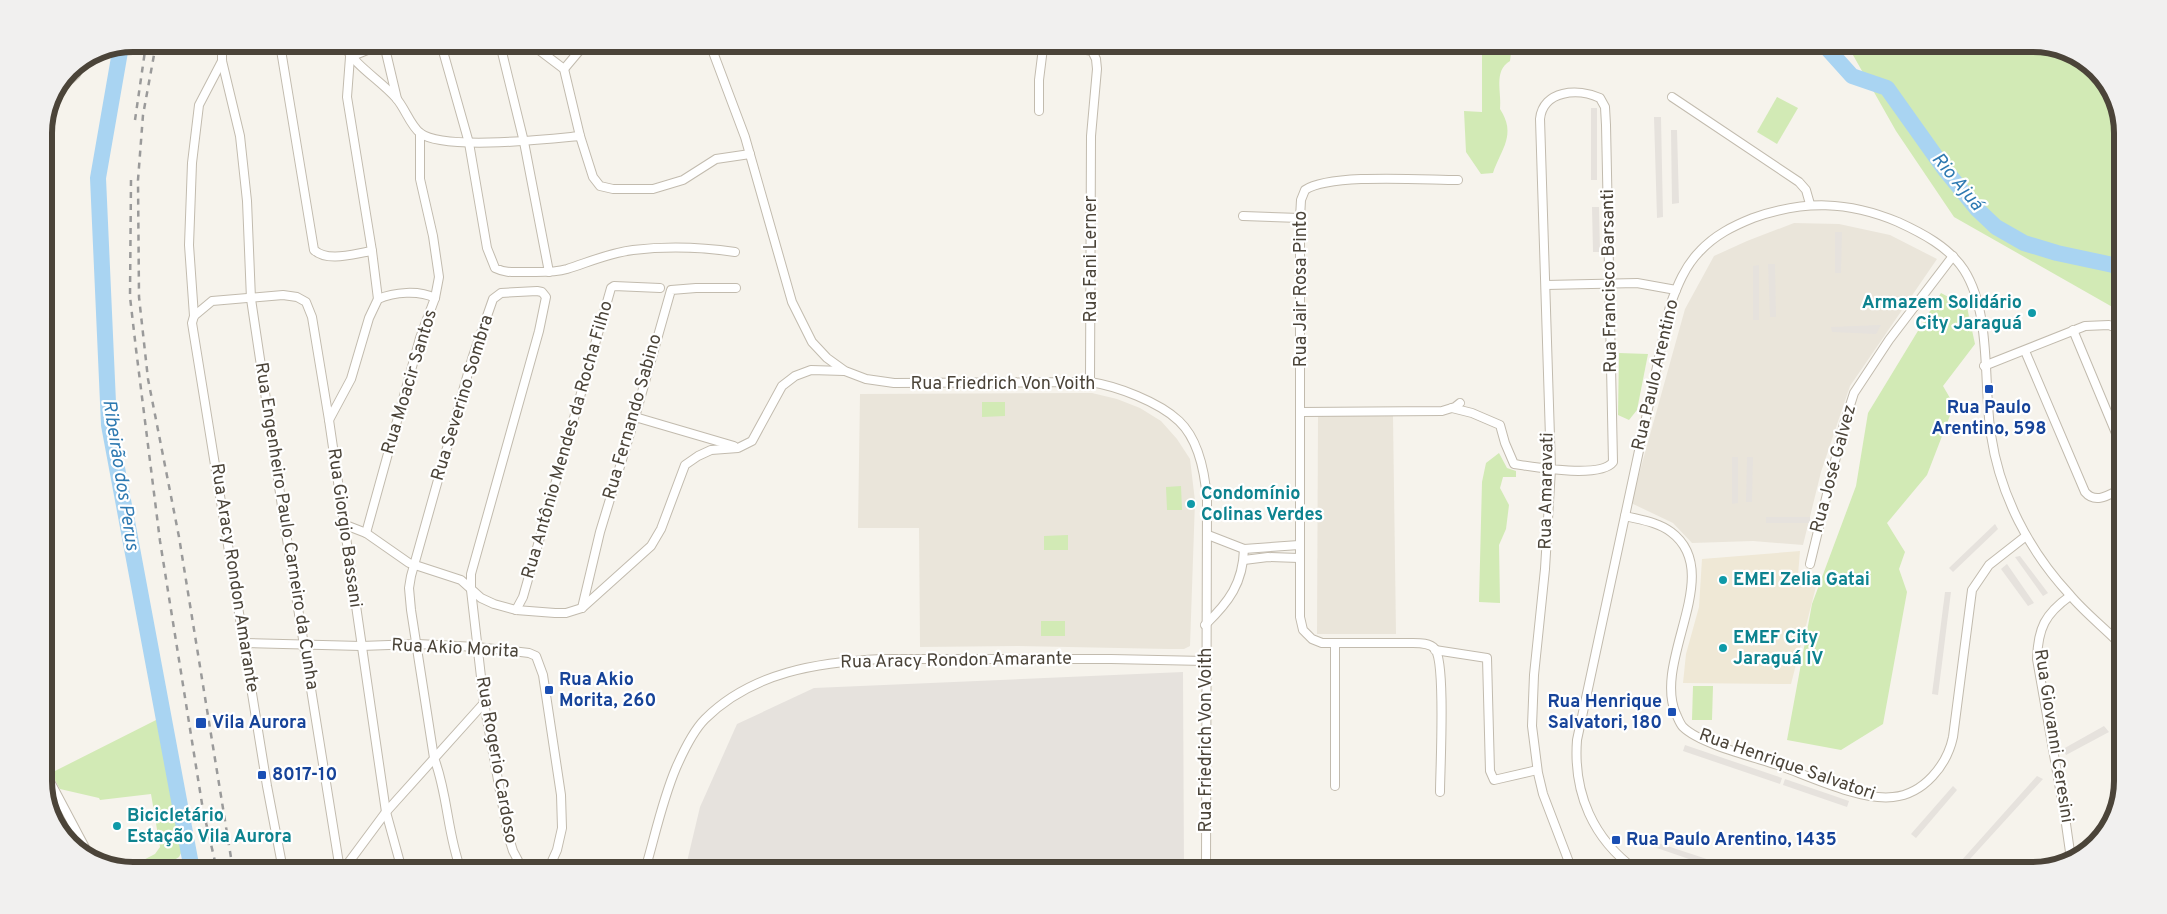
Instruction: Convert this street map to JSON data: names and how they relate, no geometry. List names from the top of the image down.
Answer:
{
  "streets": {
    "street": [
      "Rua Fani Lerner",
      "Rua Francisco Barsanti",
      "Rua Jair Rosa Pinto",
      "Rua Paulo Arentino",
      "Rua Moacir Santos",
      "Rua Friedrich Von Voith",
      "Rua Severino Sombra",
      "Rua Fernando Sabino",
      "Rua Antônio Mendes da Rocha Filho",
      "Rua José Galvez",
      "Rua Amaravati",
      "Rua Engenheiro Paulo Carneiro da Cunha",
      "Rua Giorgio Bassani",
      "Rua Aracy Rondon Amarante",
      "Rua Akio Morita",
      "Rua Giovanni Ceresini",
      "Rua Rogerio Cardoso",
      "Rua Henrique Salvatori"
    ]
  },
  "crossings": [
    ["Rua Fani Lerner", "Rua Friedrich Von Voith"],
    ["Rua Francisco Barsanti", "Rua Amaravati"],
    ["Rua Jair Rosa Pinto", "Rua Amaravati"],
    ["Rua Paulo Arentino", "Rua José Galvez"],
    ["Rua Paulo Arentino", "Rua Giovanni Ceresini"],
    ["Rua Paulo Arentino", "Rua Henrique Salvatori"],
    ["Rua Friedrich Von Voith", "Rua Aracy Rondon Amarante"],
    ["Rua Severino Sombra", "Rua Akio Morita"],
    ["Rua Severino Sombra", "Rua Rogerio Cardoso"],
    ["Rua Engenheiro Paulo Carneiro da Cunha", "Rua Giorgio Bassani"],
    ["Rua Engenheiro Paulo Carneiro da Cunha", "Rua Aracy Rondon Amarante"],
    ["Rua Engenheiro Paulo Carneiro da Cunha", "Rua Akio Morita"],
    ["Rua Giorgio Bassani", "Rua Akio Morita"],
    ["Rua Aracy Rondon Amarante", "Rua Akio Morita"],
    ["Rua Akio Morita", "Rua Rogerio Cardoso"]
  ],
  "water": ["Rio Ajuá", "Ribeirão dos Perus"],
  "places": {
    "other": [
      "Armazem Solidário City Jaraguá",
      "Condomínio Colinas Verdes",
      "EMEI Zelia Gatai",
      "EMEF City Jaraguá IV",
      "Bicicletário Estação Vila Aurora"
    ],
    "transit": [
      "Rua Paulo Arentino, 598",
      "Rua Akio Morita, 260",
      "Rua Henrique Salvatori, 180",
      "Vila Aurora",
      "8017-10",
      "Rua Paulo Arentino, 1435"
    ]
  }
}
